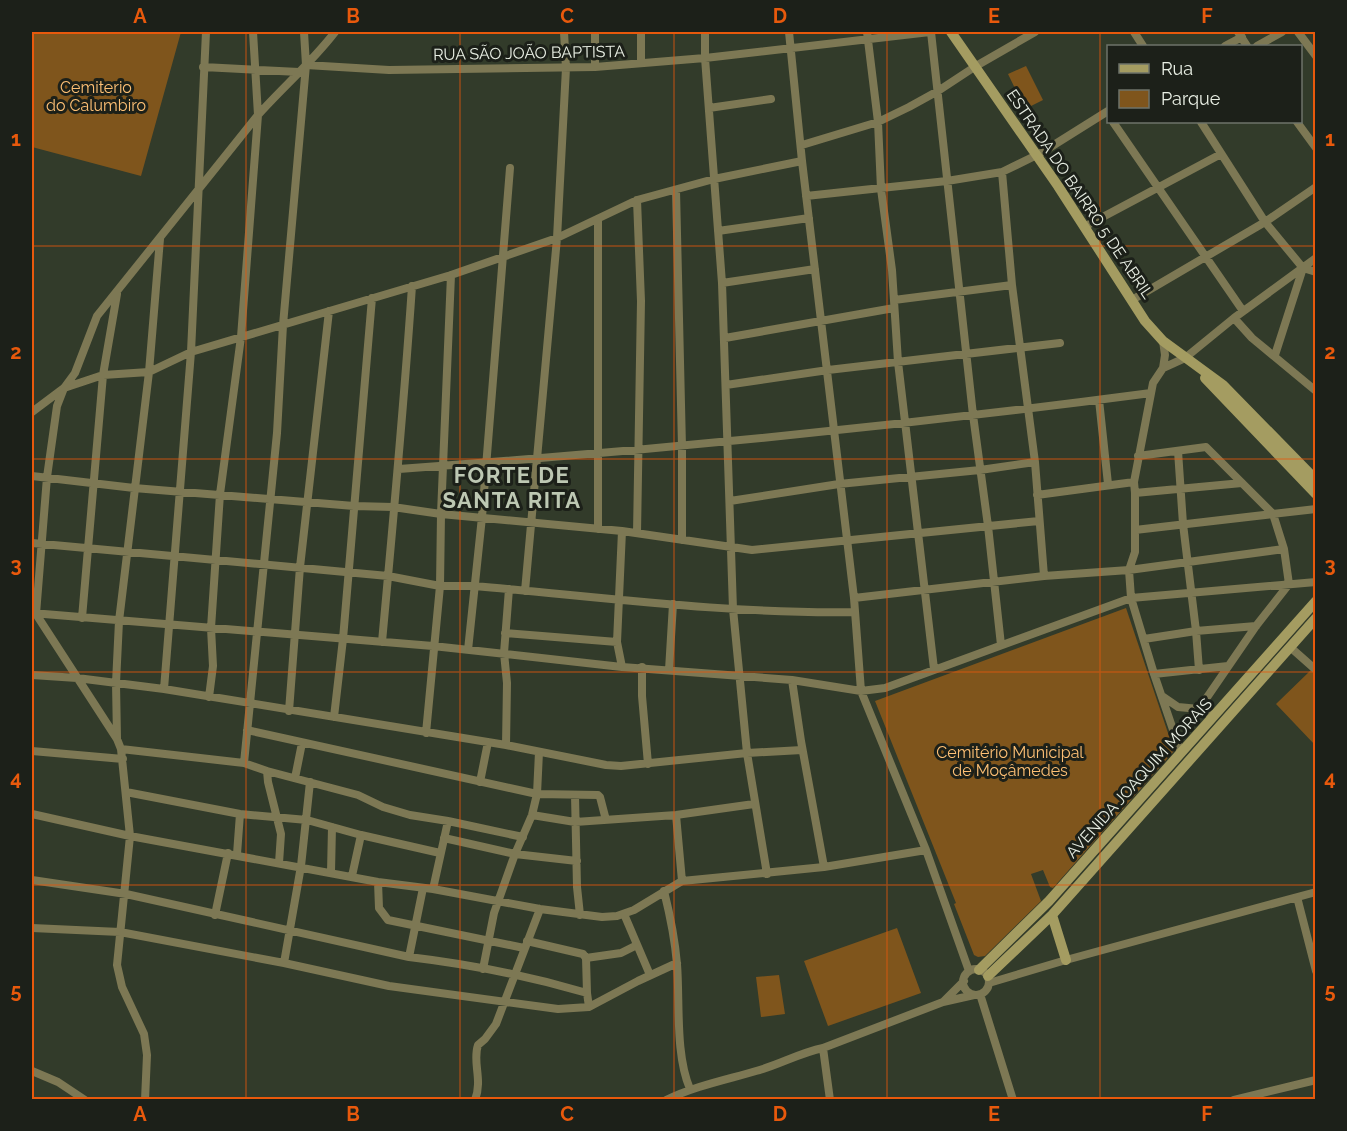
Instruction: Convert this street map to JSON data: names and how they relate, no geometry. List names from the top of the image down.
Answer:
{
  "streets": {
    "street": ["RUA SÃO JOÃO BAPTISTA", "ESTRADA DO BAIRRO 5 DE ABRIL", "AVENIDA JOAQUIM MORAIS"]
  },
  "districts": ["FORTE DE SANTA RITA"],
  "parks": ["Cemiterio do Calumbiro", "Cemitério Municipal de Moçâmedes"],
  "legend": ["Rua", "Parque"],
  "grid": {
    "columns": [
      "A",
      "B",
      "C",
      "D",
      "E",
      "F"
    ],
    "rows": [
      "1",
      "2",
      "3",
      "4",
      "5"
    ]
  }
}
